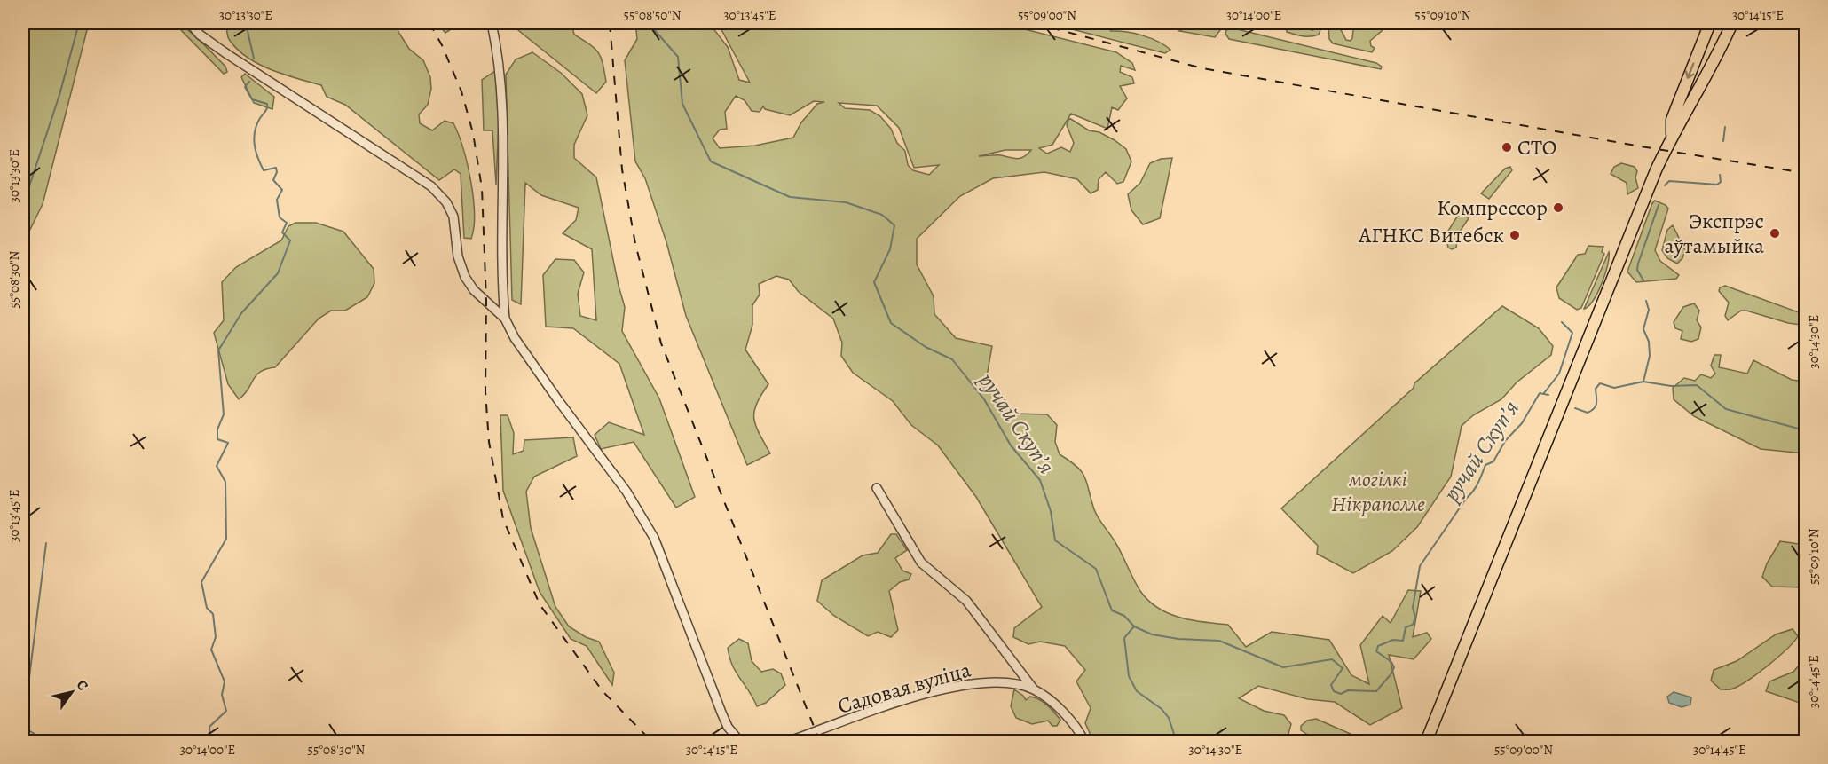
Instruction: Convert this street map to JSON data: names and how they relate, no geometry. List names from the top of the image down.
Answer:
{
  "streets": {
    "street": ["Садовая вуліца"]
  },
  "water": ["ручай Скупʼя"],
  "parks": ["могілкі Нікраполле"],
  "places": [
    "СТО",
    "Компрессор",
    "Экспрэс аўтамыйка",
    "АГНКС Витебск"
  ],
  "north": "top right",
  "coordinates": [
    "30°13'30\"E",
    "55°08'50\"N",
    "30°13'45\"E",
    "55°09'00\"N",
    "30°14'00\"E",
    "55°09'10\"N",
    "30°14'15\"E",
    "55°08'30\"N",
    "30°14'30\"E",
    "30°14'45\"E"
  ]
}
